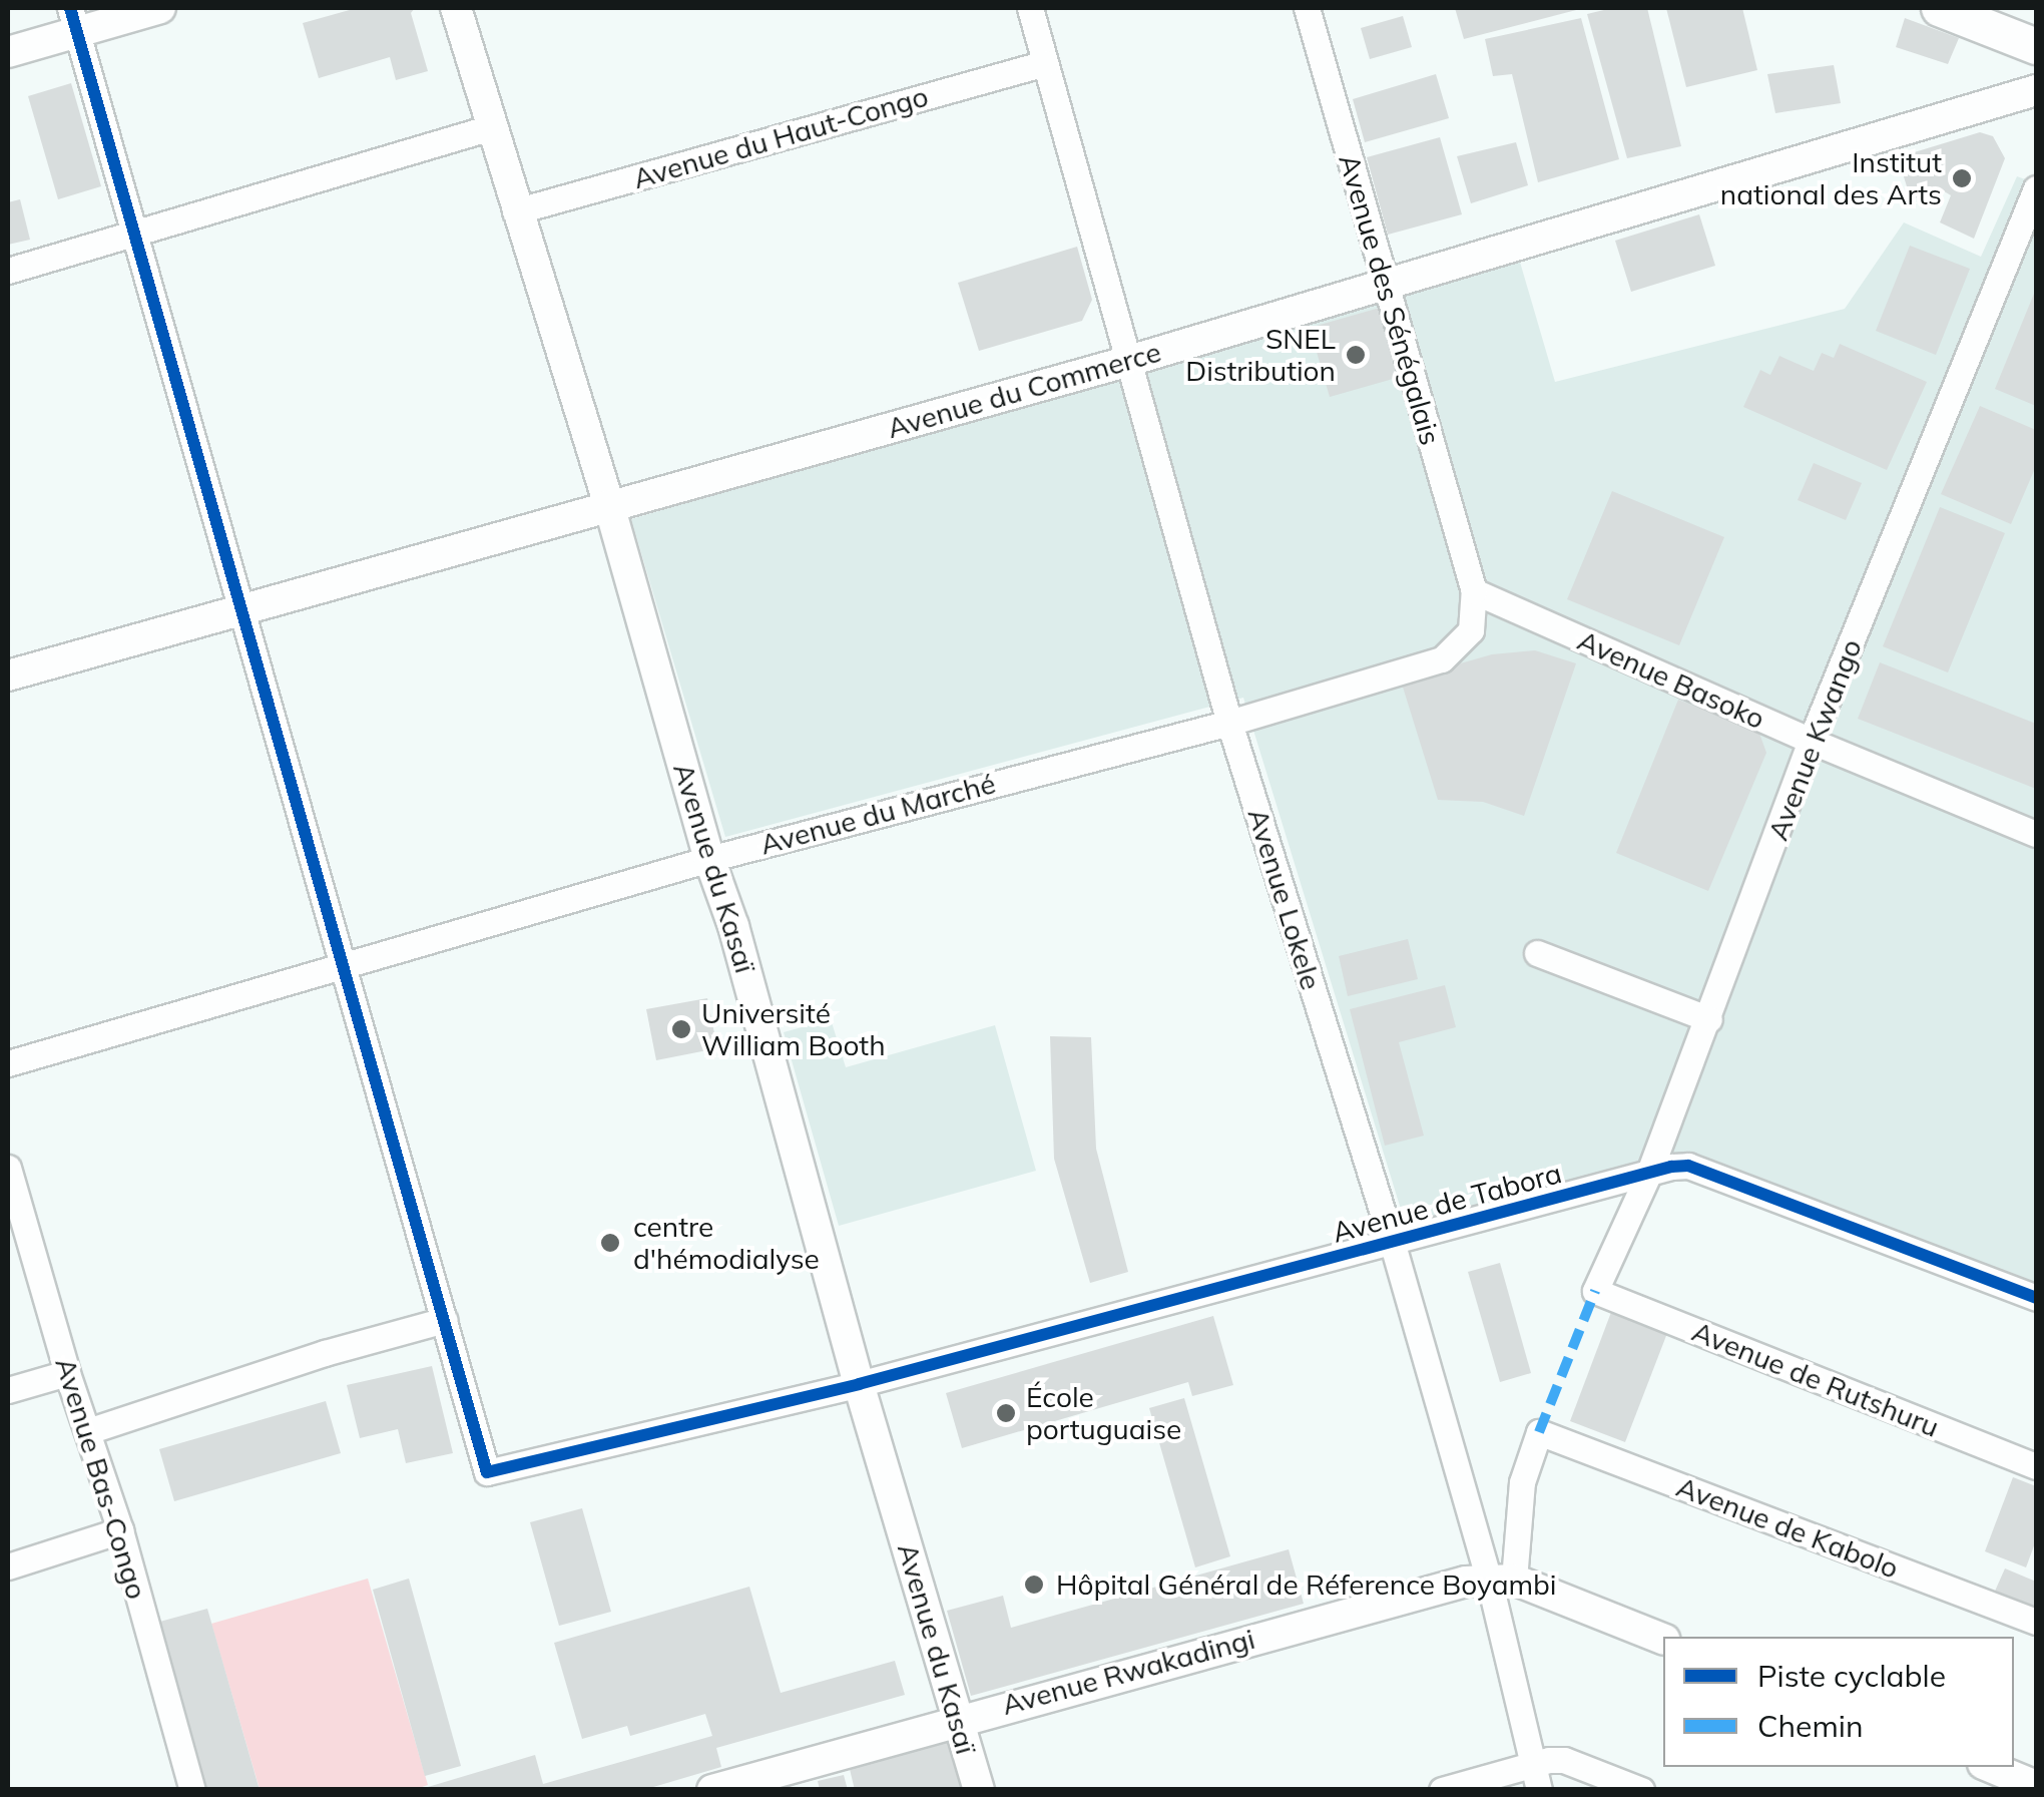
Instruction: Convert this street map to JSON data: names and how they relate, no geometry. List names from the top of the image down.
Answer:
{
  "streets": {
    "street": [
      "Avenue du Haut-Congo",
      "Avenue des Sénégalais",
      "Avenue du Commerce",
      "Avenue Basoko",
      "Avenue Kwango",
      "Avenue du Marché",
      "Avenue du Kasaï",
      "Avenue Lokele",
      "Avenue de Tabora",
      "Avenue de Rutshuru",
      "Avenue Bas-Congo",
      "Avenue de Kabolo",
      "Avenue Rwakadingi"
    ]
  },
  "crossings": [
    ["Avenue du Haut-Congo", "Avenue du Kasaï"],
    ["Avenue du Haut-Congo", "Avenue Lokele"],
    ["Avenue des Sénégalais", "Avenue du Commerce"],
    ["Avenue des Sénégalais", "Avenue Basoko"],
    ["Avenue des Sénégalais", "Avenue du Marché"],
    ["Avenue du Commerce", "Avenue du Kasaï"],
    ["Avenue du Commerce", "Avenue Lokele"],
    ["Avenue Basoko", "Avenue Kwango"],
    ["Avenue Basoko", "Avenue du Marché"],
    ["Avenue Kwango", "Avenue de Tabora"],
    ["Avenue Kwango", "Avenue de Rutshuru"],
    ["Avenue du Marché", "Avenue du Kasaï"],
    ["Avenue du Marché", "Avenue Lokele"],
    ["Avenue du Kasaï", "Avenue de Tabora"],
    ["Avenue du Kasaï", "Avenue Rwakadingi"],
    ["Avenue Lokele", "Avenue de Tabora"],
    ["Avenue Lokele", "Avenue de Kabolo"],
    ["Avenue Lokele", "Avenue Rwakadingi"],
    ["Avenue de Kabolo", "Avenue Rwakadingi"]
  ],
  "places": [
    "Institut national des Arts",
    "SNEL Distribution",
    "Université William Booth",
    "centre d'hémodialyse",
    "École portuguaise",
    "Hôpital Général de Réference Boyambi"
  ],
  "legend": ["Piste cyclable", "Chemin"]
}
